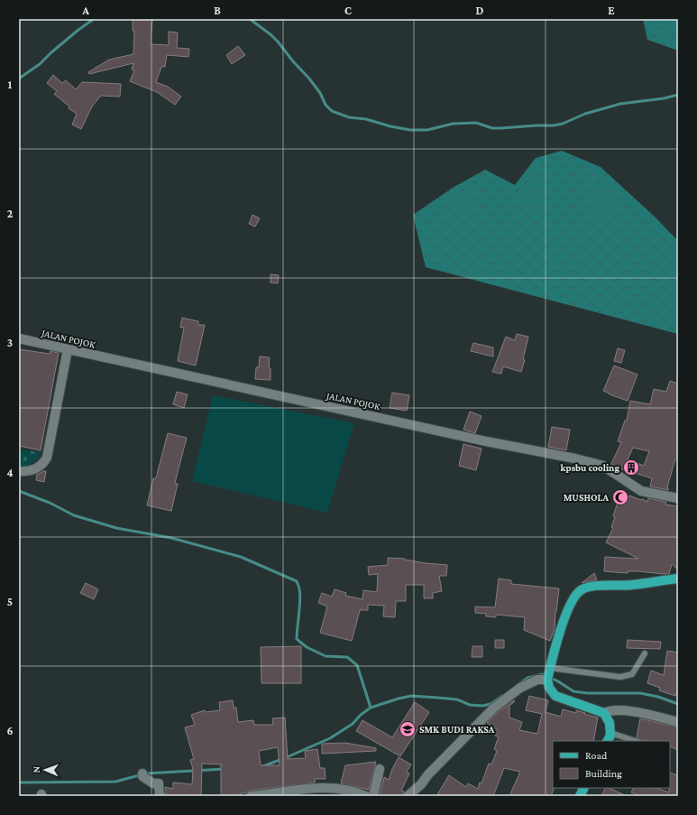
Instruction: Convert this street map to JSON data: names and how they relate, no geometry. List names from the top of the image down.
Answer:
{
  "streets": {
    "street": ["JALAN POJOK"]
  },
  "places": {
    "building": ["kpsbu cooling"],
    "mosque": ["MUSHOLA"],
    "school or university": ["SMK BUDI RAKSA"]
  },
  "legend": ["Road", "Building"],
  "north": "left",
  "grid": {
    "columns": [
      "A",
      "B",
      "C",
      "D",
      "E"
    ],
    "rows": [
      "1",
      "2",
      "3",
      "4",
      "5",
      "6"
    ]
  }
}
